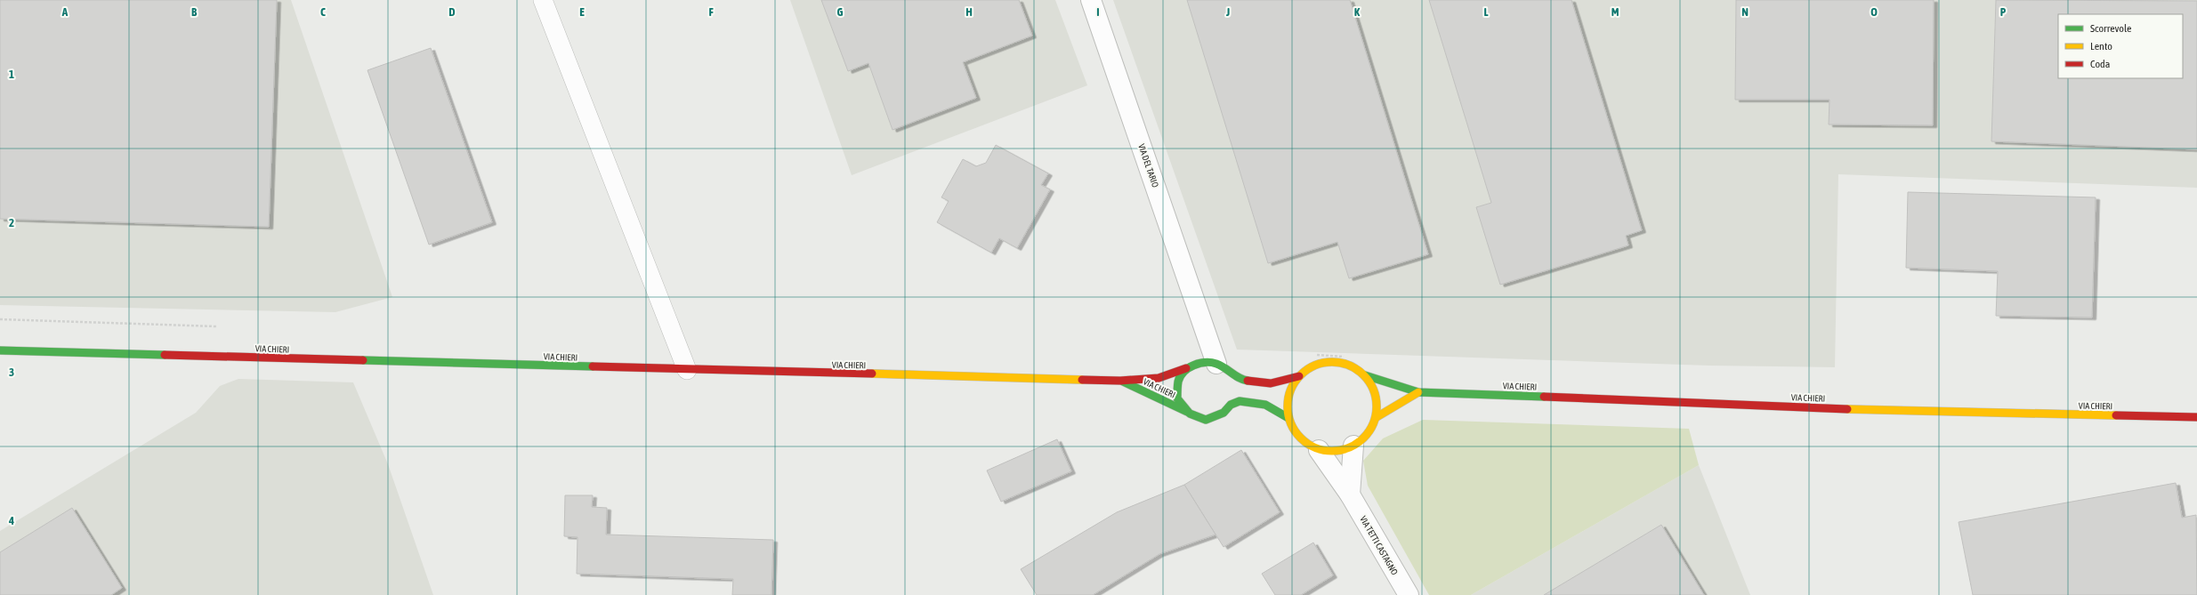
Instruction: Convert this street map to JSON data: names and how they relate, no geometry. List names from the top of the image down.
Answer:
{
  "streets": {
    "main road": ["VIA CHIERI"],
    "street": ["VIA DEL TARIO", "VIA TETTI CASTAGNO"]
  },
  "crossings": [
    ["VIA DEL TARIO", "VIA CHIERI"],
    ["VIA CHIERI", "VIA TETTI CASTAGNO"]
  ],
  "legend": ["Scorrevole", "Lento", "Coda"],
  "grid": {
    "columns": [
      "A",
      "B",
      "C",
      "D",
      "E",
      "F",
      "G",
      "H",
      "I",
      "J",
      "K",
      "L",
      "M",
      "N",
      "O",
      "P"
    ],
    "rows": [
      "1",
      "2",
      "3",
      "4"
    ]
  }
}
